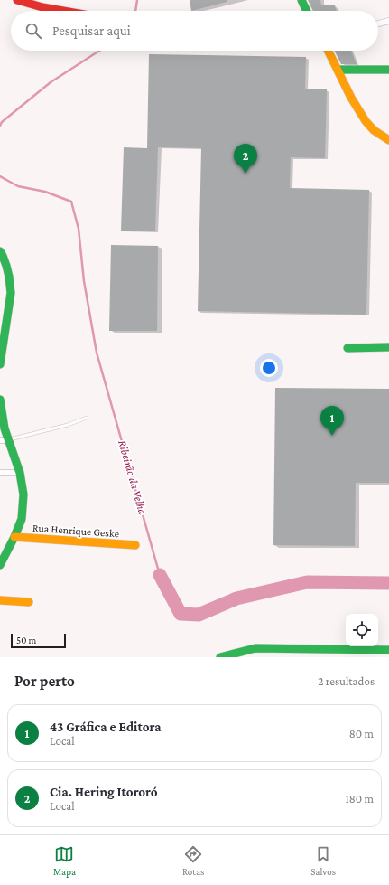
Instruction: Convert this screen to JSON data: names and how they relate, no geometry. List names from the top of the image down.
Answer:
{
  "streets": {
    "street": ["Rua Henrique Geske"]
  },
  "water": ["Ribeirão da Velha"],
  "scale_bar": "50 m",
  "page": {
    "search": "Pesquisar aqui",
    "pins": ["2", "1"],
    "scale": "50 m",
    "heading": ["Por perto", "2 resultados"],
    "list": [
      {
        "mark": "1",
        "name": "43 Gráfica e Editora",
        "note": "Local",
        "value": "80 m"
      },
      {
        "mark": "2",
        "name": "Cia. Hering Itororó",
        "note": "Local",
        "value": "180 m"
      }
    ],
    "nav": ["Mapa", "Rotas", "Salvos"]
  }
}
